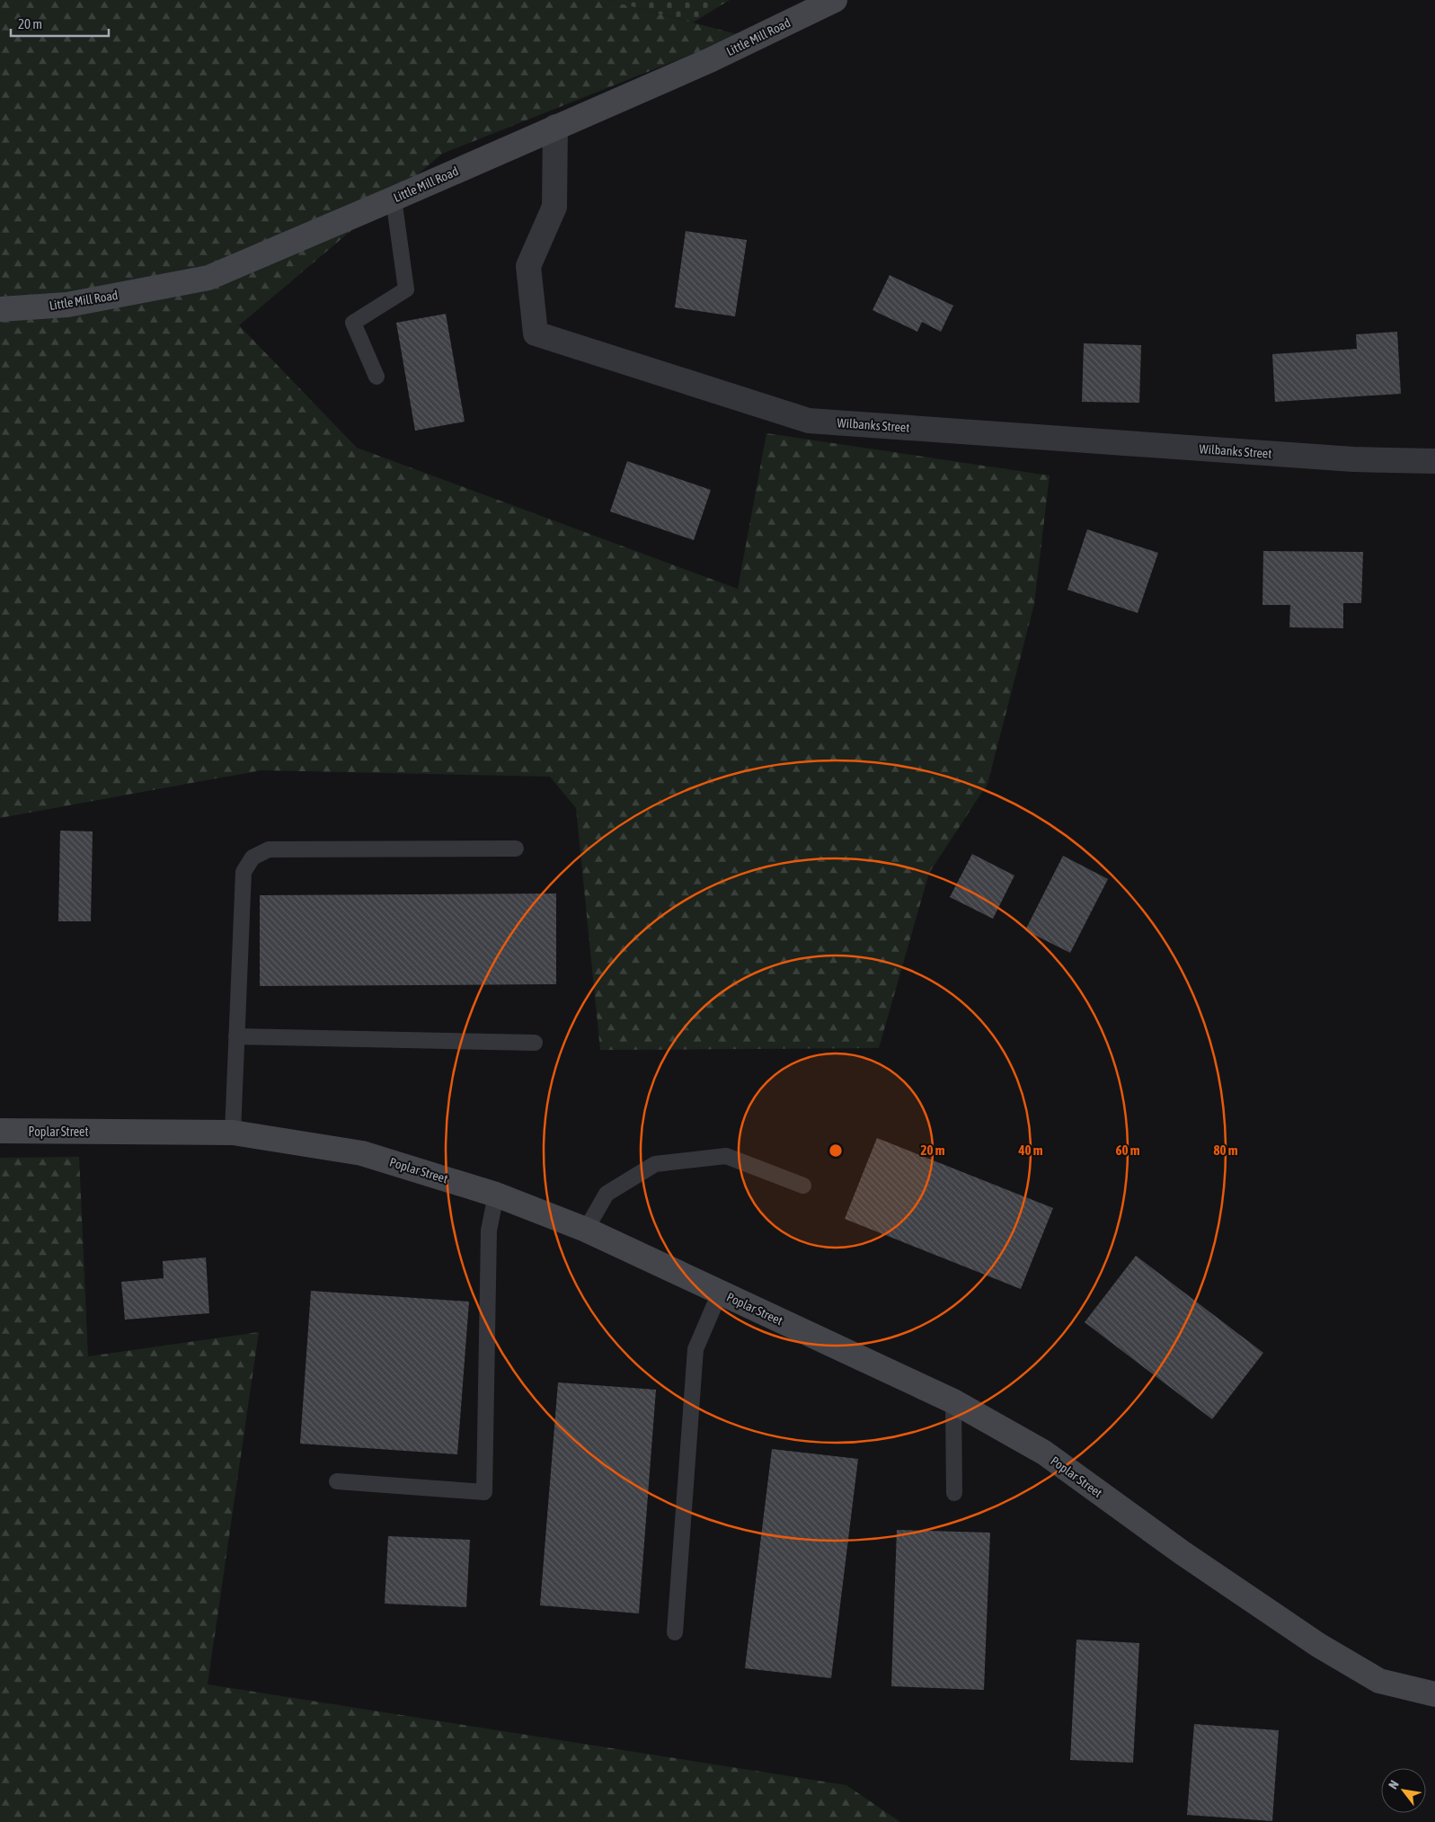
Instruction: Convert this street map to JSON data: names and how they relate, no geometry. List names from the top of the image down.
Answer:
{
  "streets": {
    "street": ["Little Mill Road", "Wilbanks Street", "Poplar Street"]
  },
  "crossings": [
    ["Little Mill Road", "Wilbanks Street"]
  ],
  "scale_bar": "20 m",
  "north": "top left",
  "rings": [
    "20 m",
    "40 m",
    "60 m",
    "80 m"
  ]
}
